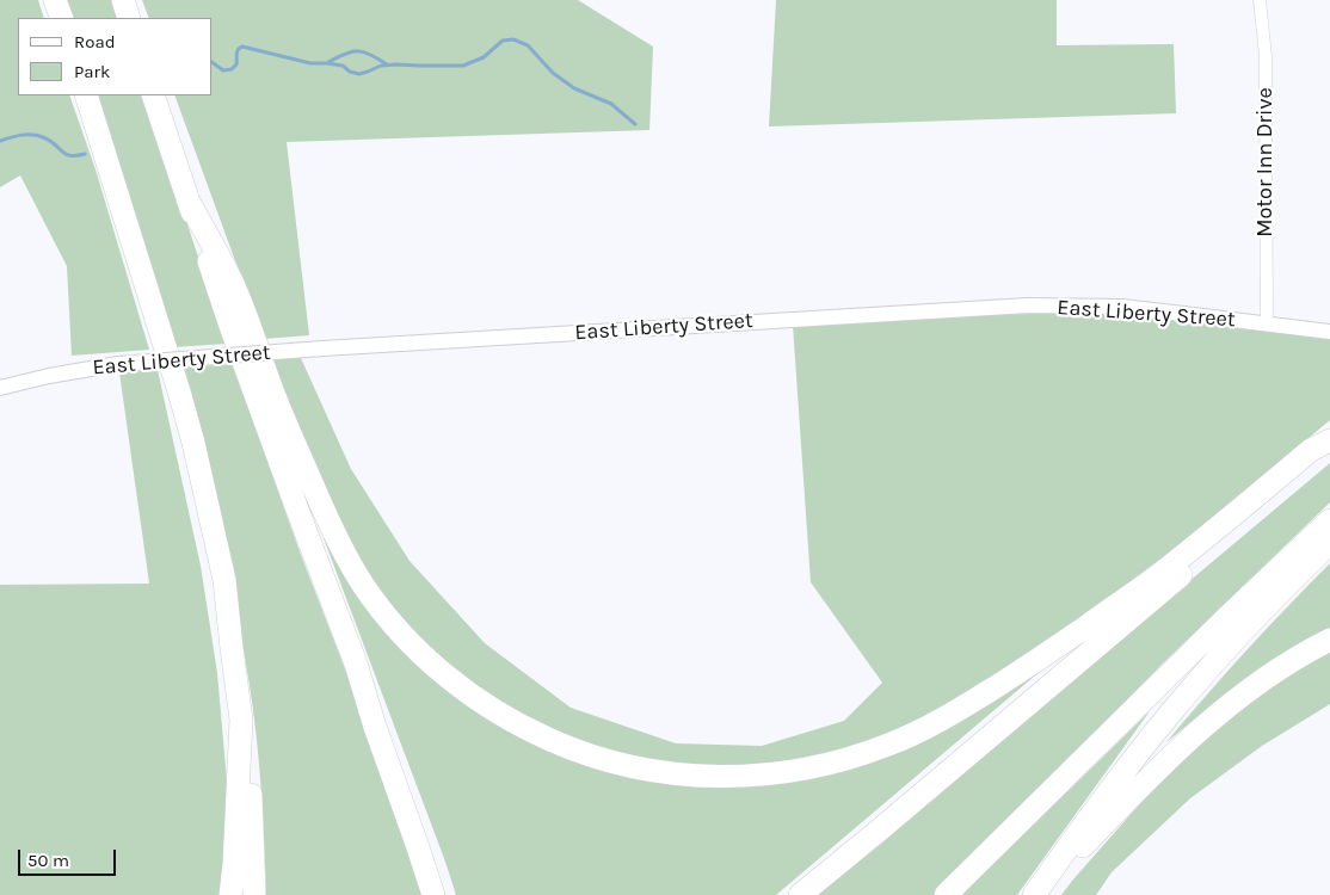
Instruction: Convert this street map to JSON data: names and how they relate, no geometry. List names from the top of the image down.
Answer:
{
  "streets": {
    "street": ["Motor Inn Drive", "East Liberty Street"]
  },
  "crossings": [
    ["Motor Inn Drive", "East Liberty Street"]
  ],
  "legend": ["Road", "Park"],
  "scale_bar": "50 m"
}
